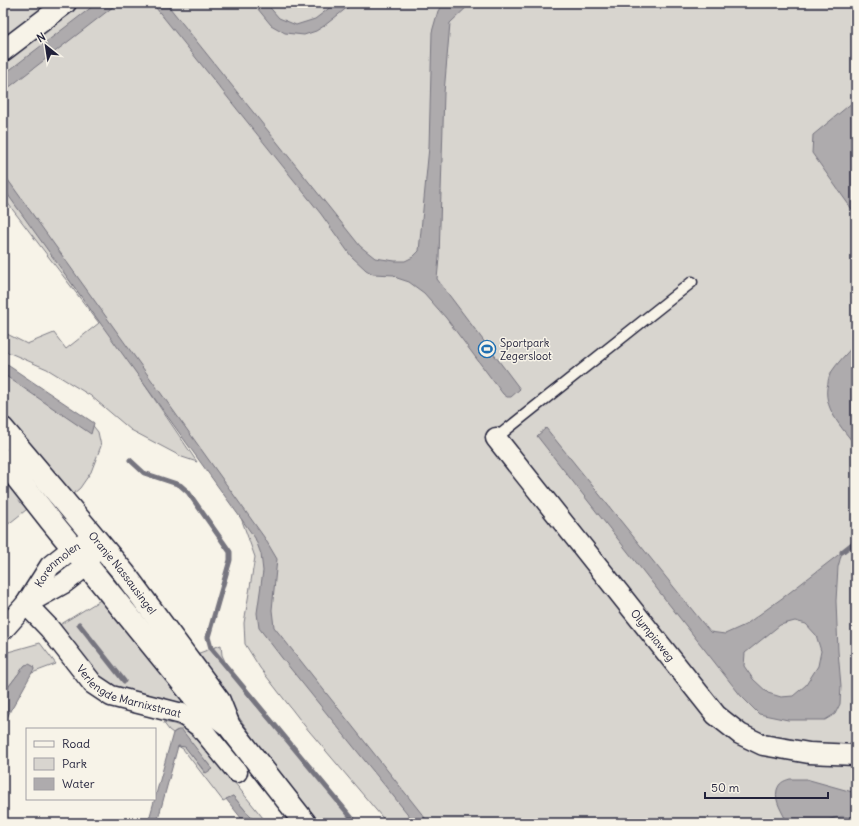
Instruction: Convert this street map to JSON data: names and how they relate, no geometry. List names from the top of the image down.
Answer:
{
  "streets": {
    "main road": ["Oranje Nassausingel"],
    "street": ["Korenmolen", "Olympiaweg", "Verlengde Marnixstraat"]
  },
  "crossings": [
    ["Korenmolen", "Oranje Nassausingel"],
    ["Korenmolen", "Verlengde Marnixstraat"]
  ],
  "places": {
    "sports": ["Sportpark Zegersloot"]
  },
  "legend": ["Road", "Park", "Water"],
  "scale_bar": "50 m",
  "north": "top left"
}
